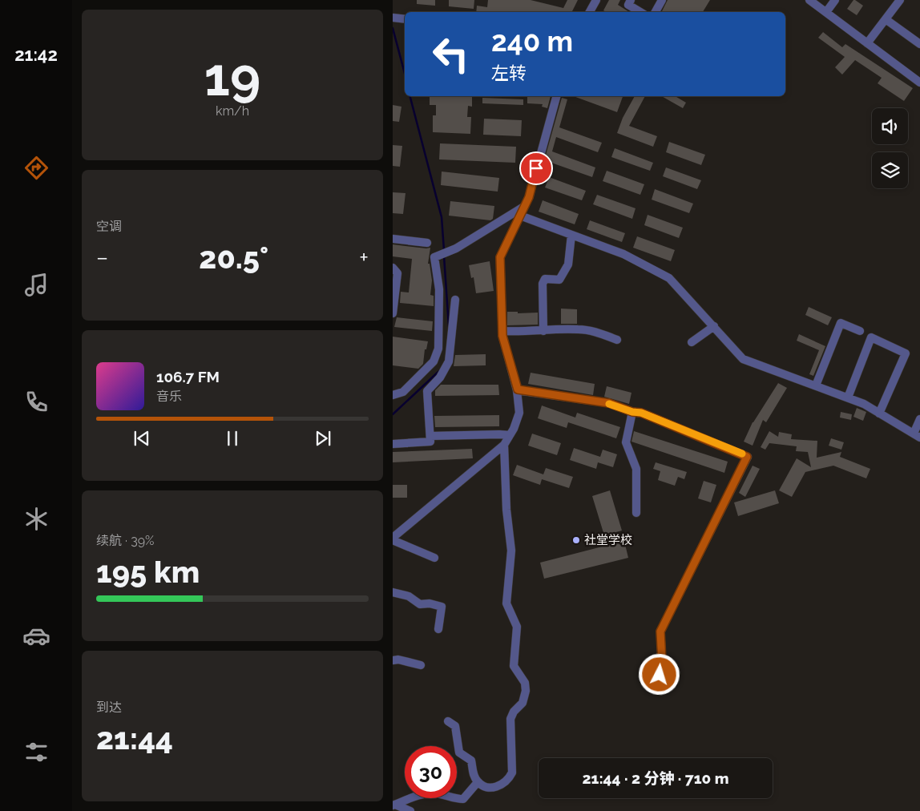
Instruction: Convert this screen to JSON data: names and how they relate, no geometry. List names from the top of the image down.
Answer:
{
  "places": ["社堂学校"],
  "page": {
    "tabs": "21:42",
    "tile": [
      ["19", "km/h"],
      "空调",
      ["续航 · 39%", "195 km"],
      ["到达", "21:44"]
    ],
    "turn": ["240 m", "左转"],
    "heat": ["−", "20.5°", "+"],
    "song": ["106.7 FM", "音乐"],
    "limit": "30",
    "trip": "21:44 · 2 分钟 · 710 m"
  }
}
